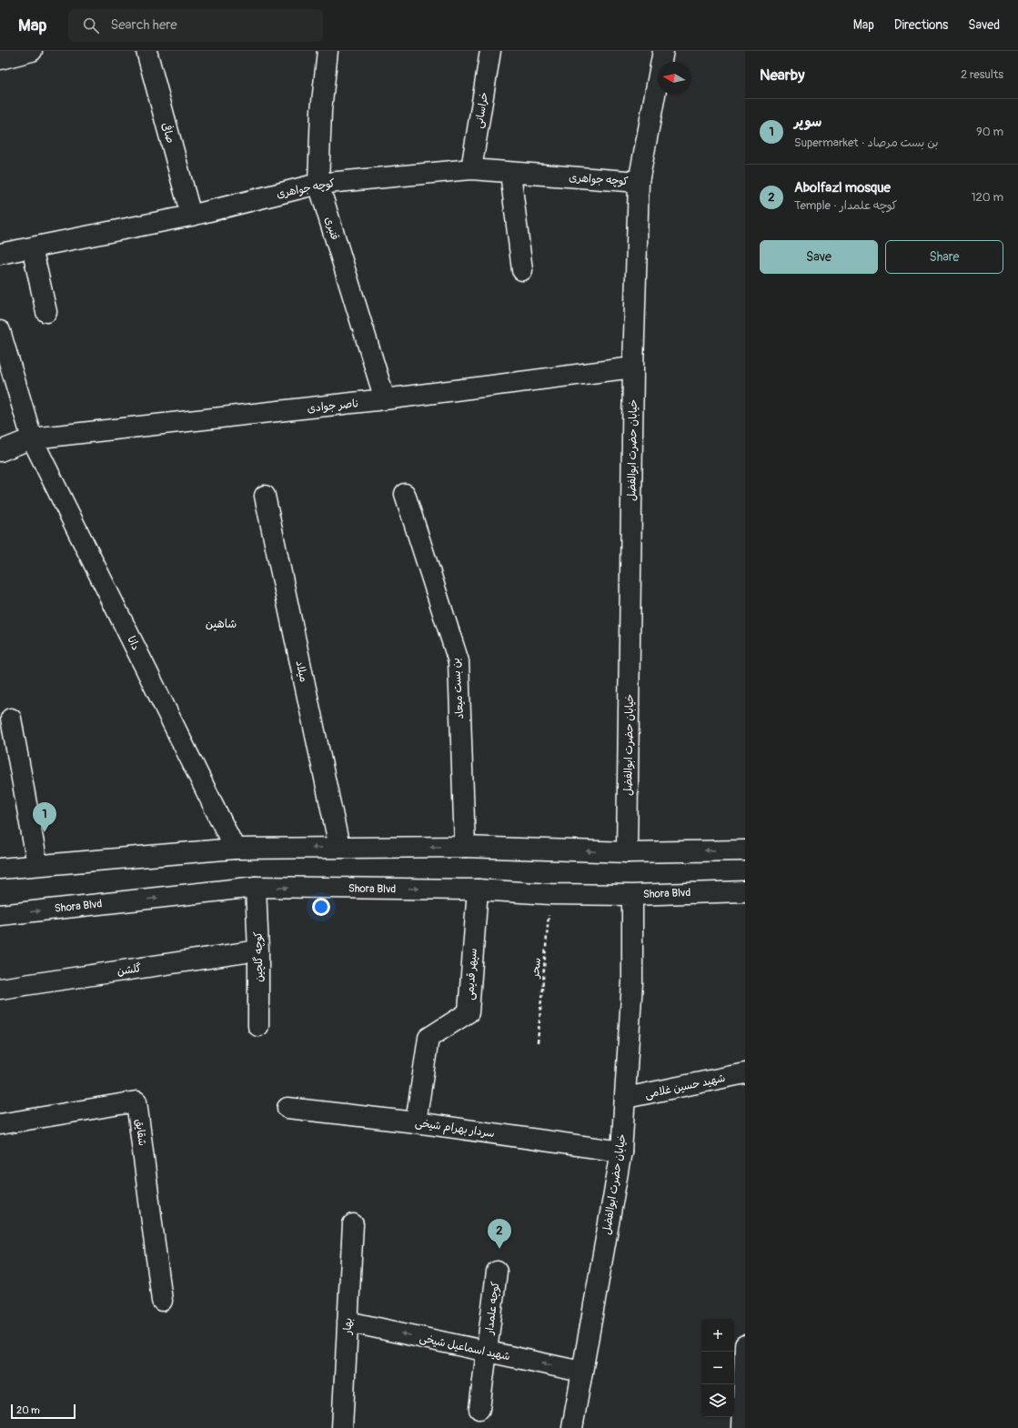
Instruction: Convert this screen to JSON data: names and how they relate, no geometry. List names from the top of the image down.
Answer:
{
  "streets": {
    "street": [
      "خراسانی",
      "صافی",
      "کوچه جواهری",
      "قنبری",
      "ناصر جوادی",
      "خیابان حضرت ابوالفضل",
      "دانا",
      "میلاد",
      "بن بست میعاد",
      "Shora Blvd",
      "کوچه گلچین",
      "گلشن",
      "سپهر قدیمی",
      "شهید حسین غلامی",
      "سردار بهرام شیخی",
      "شقایق",
      "کوچه علمدار",
      "بهار",
      "شهید اسماعیل شیخی"
    ],
    "path": ["سحر"]
  },
  "crossings": [
    ["خراسانی", "کوچه جواهری"],
    ["صافی", "کوچه جواهری"],
    ["کوچه جواهری", "قنبری"],
    ["کوچه جواهری", "خیابان حضرت ابوالفضل"],
    ["قنبری", "ناصر جوادی"],
    ["ناصر جوادی", "خیابان حضرت ابوالفضل"],
    ["ناصر جوادی", "دانا"],
    ["خیابان حضرت ابوالفضل", "Shora Blvd"],
    ["خیابان حضرت ابوالفضل", "شهید حسین غلامی"],
    ["خیابان حضرت ابوالفضل", "سردار بهرام شیخی"],
    ["خیابان حضرت ابوالفضل", "شهید اسماعیل شیخی"],
    ["Shora Blvd", "کوچه گلچین"],
    ["Shora Blvd", "سحر"],
    ["Shora Blvd", "سپهر قدیمی"],
    ["کوچه گلچین", "گلشن"],
    ["سپهر قدیمی", "سردار بهرام شیخی"],
    ["کوچه علمدار", "شهید اسماعیل شیخی"],
    ["بهار", "شهید اسماعیل شیخی"]
  ],
  "one_way": ["شهید اسماعیل شیخی"],
  "districts": ["شاهین"],
  "scale_bar": "20 m",
  "north": "left",
  "page": {
    "header": "Map",
    "search": "Search here",
    "nav": ["Map", "Directions", "Saved"],
    "heading": ["Nearby", "2 results"],
    "list": [
      {
        "mark": "1",
        "name": "سوپر",
        "note": "Supermarket · بن بست مرصاد",
        "value": "90 m"
      },
      {
        "mark": "2",
        "name": "Abolfazl mosque",
        "note": "Temple · کوچه علمدار",
        "value": "120 m"
      }
    ],
    "buttons": ["Save", "Share"],
    "pins": ["1", "2"],
    "map_buttons": ["+", "−"],
    "scale": "20 m"
  }
}
